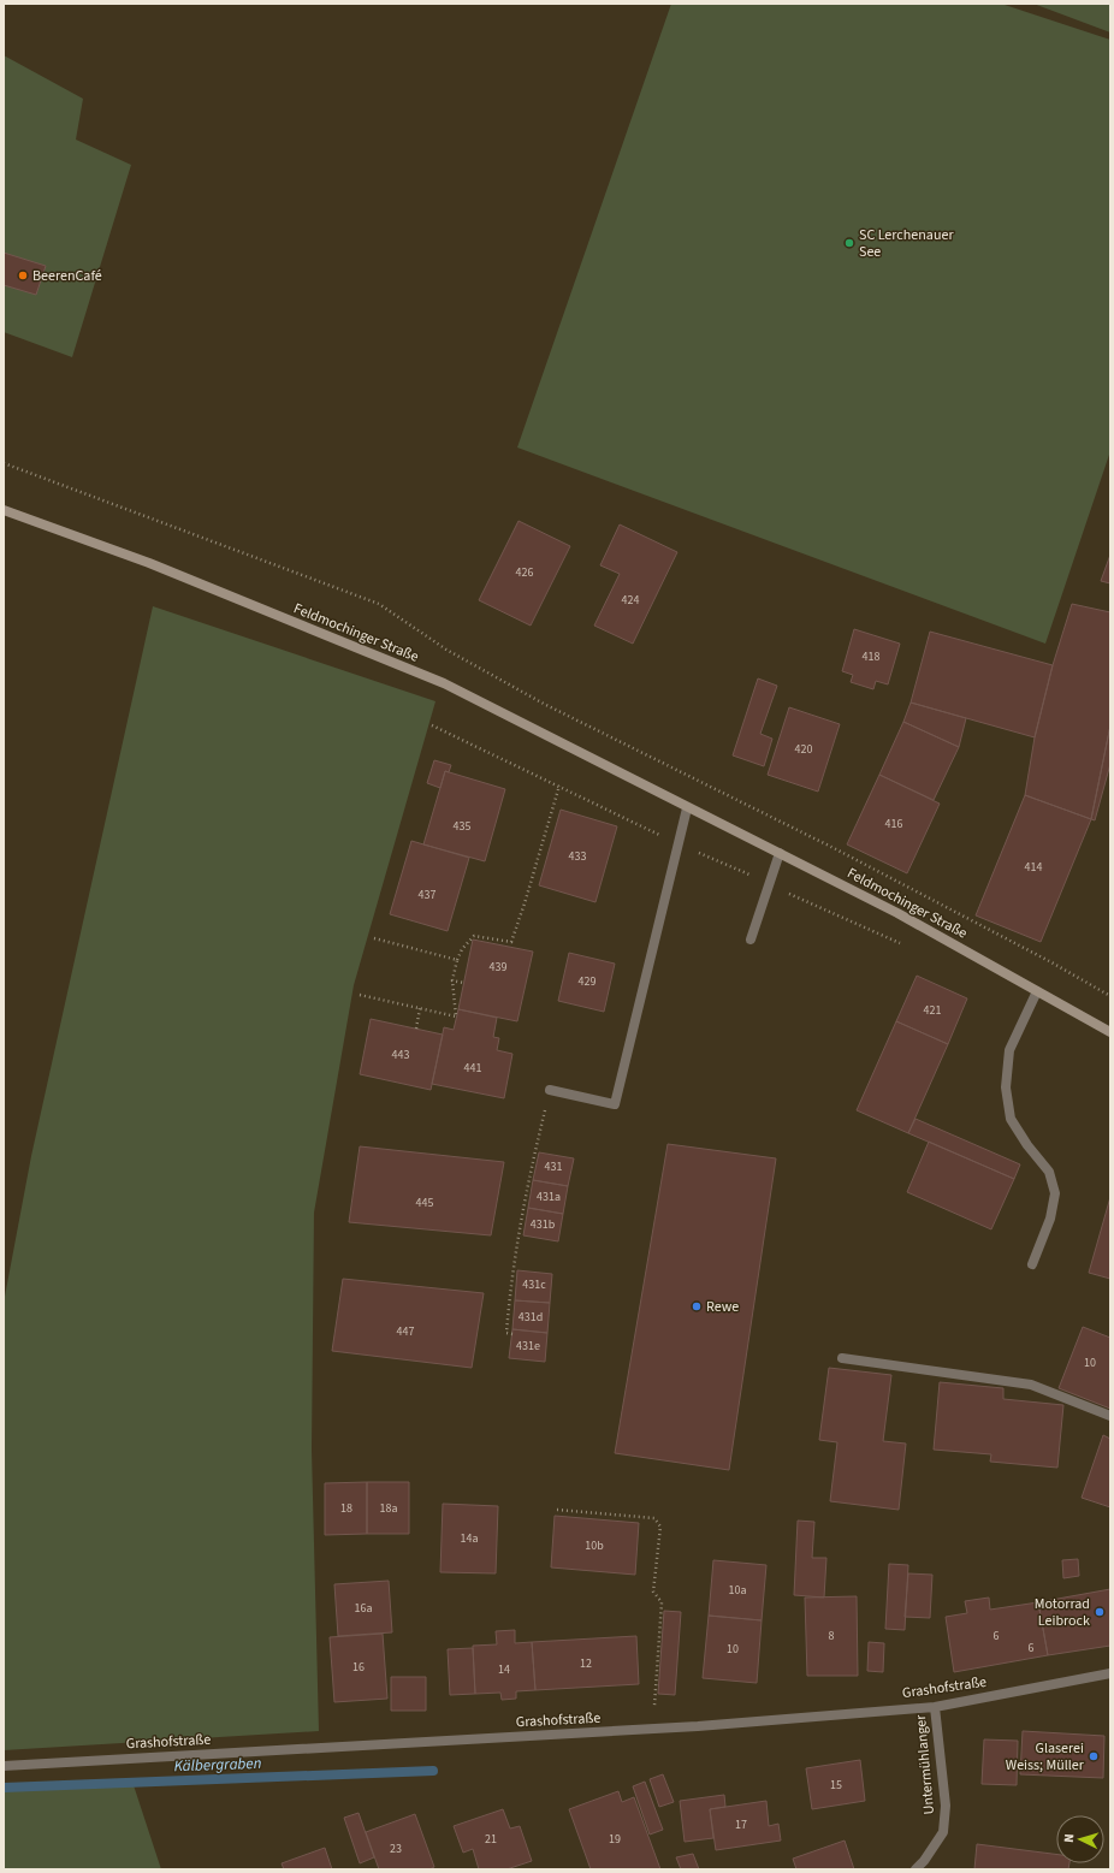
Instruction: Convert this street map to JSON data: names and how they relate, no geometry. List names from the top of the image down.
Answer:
{
  "streets": {
    "main road": ["Feldmochinger Straße"],
    "street": ["Grashofstraße", "Untermühlanger"]
  },
  "crossings": [
    ["Grashofstraße", "Untermühlanger"]
  ],
  "water": ["Kälbergraben"],
  "places": [
    "SC Lerchenauer See",
    "BeerenCafé",
    "Rewe",
    "Motorrad Leibrock",
    "Glaserei Weiss; Müller"
  ],
  "house_numbers": [
    "426",
    "424",
    "418",
    "420",
    "416",
    "435",
    "433",
    "414",
    "437",
    "439",
    "429",
    "421",
    "443",
    "441",
    "431",
    "431a",
    "445",
    "431b",
    "431c",
    "431d",
    "447",
    "431e",
    "10",
    "18",
    "18a",
    "14a",
    "10b",
    "10a",
    "16a",
    "8",
    "6",
    "6",
    "10",
    "12",
    "16",
    "14",
    "15",
    "17",
    "21",
    "19",
    "23"
  ],
  "north": "left"
}
